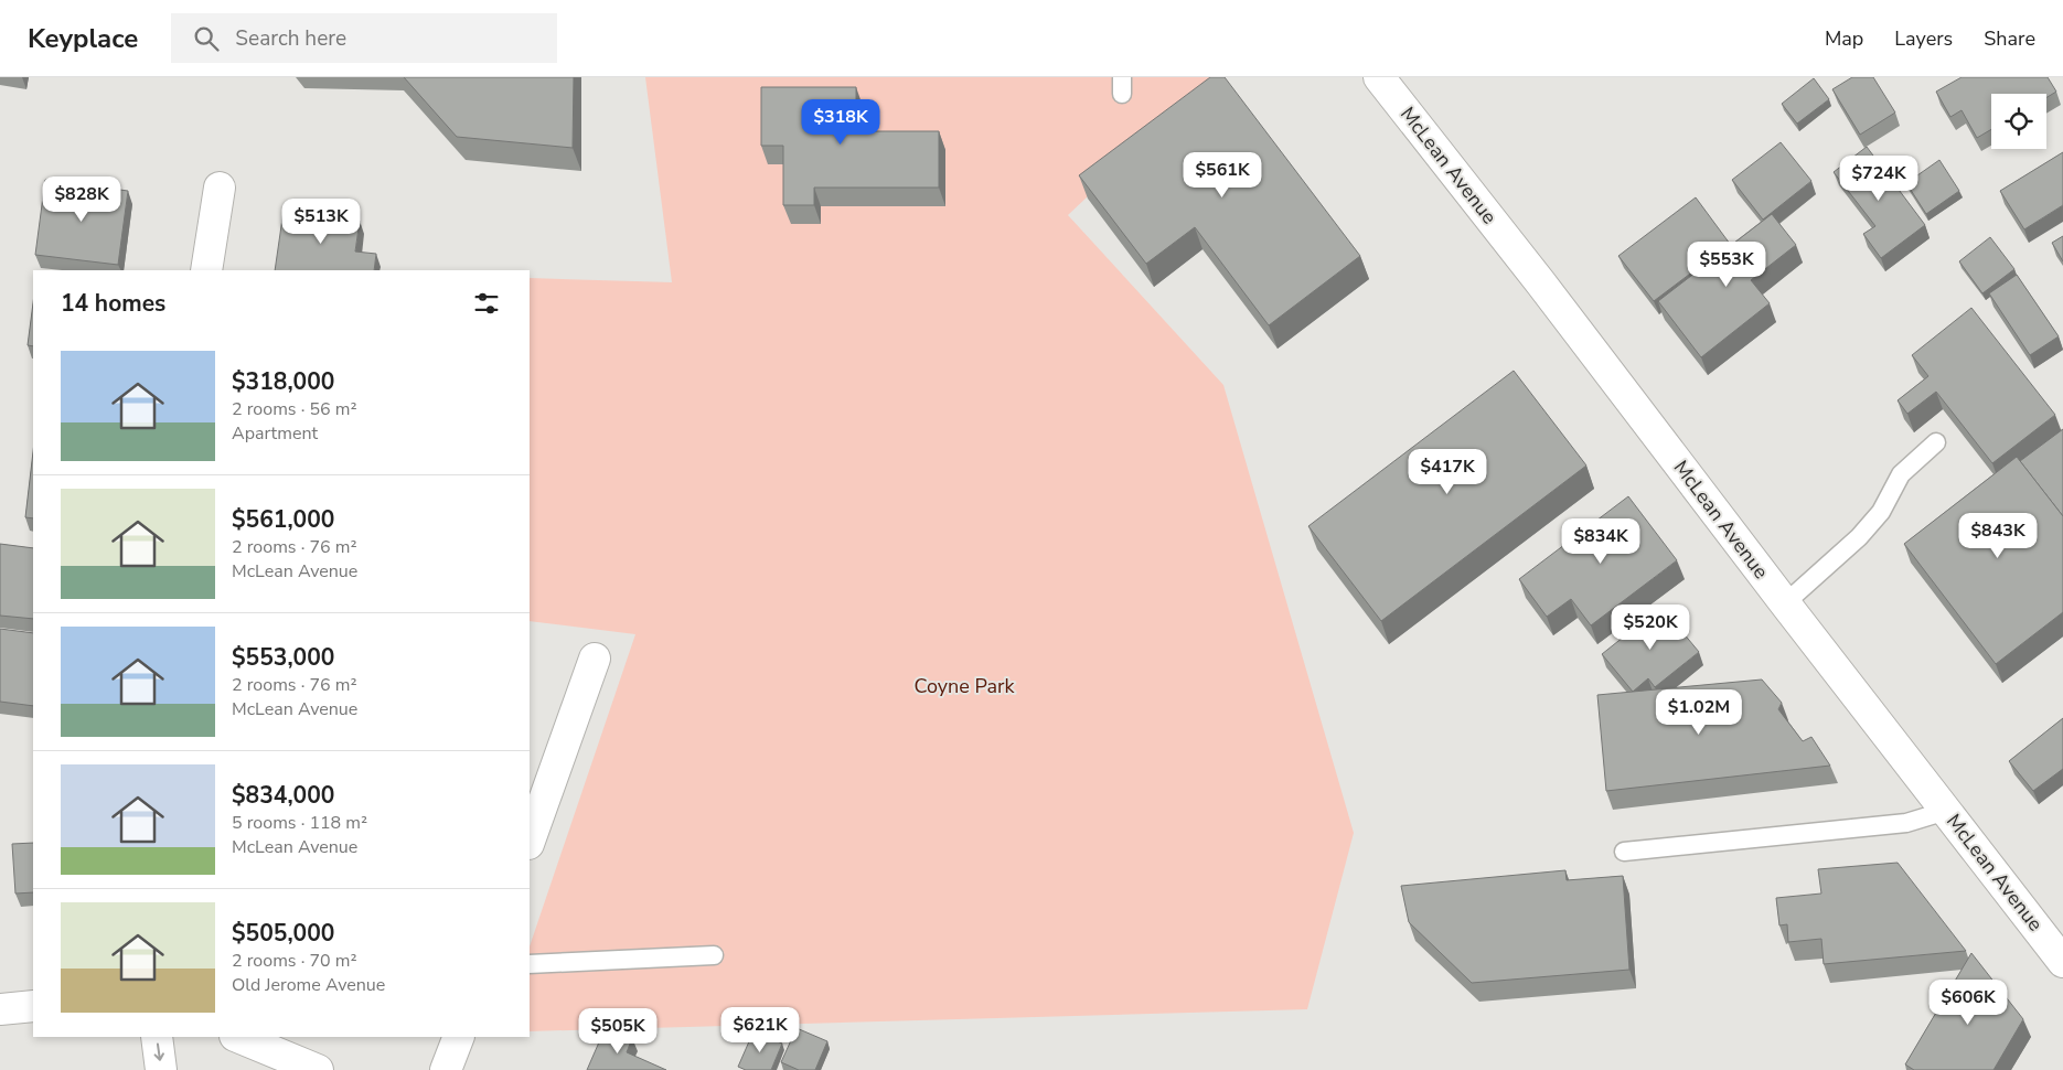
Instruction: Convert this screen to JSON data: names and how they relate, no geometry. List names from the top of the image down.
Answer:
{
  "streets": {
    "street": ["McLean Avenue"]
  },
  "parks": ["Coyne Park"],
  "page": {
    "header": "Keyplace",
    "search": "Search here",
    "nav": ["Map", "Layers", "Share"],
    "price": [
      "$318K",
      "$561K",
      "$724K",
      "$828K",
      "$513K",
      "$553K",
      "$417K",
      "$843K",
      "$834K",
      "$520K",
      "$1.02M",
      "$606K",
      "$621K",
      "$505K"
    ],
    "heading": "14 homes",
    "list": [
      {
        "name": "$318,000",
        "note": "2 rooms · 56 m² · Apartment"
      },
      {
        "name": "$561,000",
        "note": "2 rooms · 76 m² · McLean Avenue"
      },
      {
        "name": "$553,000",
        "note": "2 rooms · 76 m² · McLean Avenue"
      },
      {
        "name": "$834,000",
        "note": "5 rooms · 118 m² · McLean Avenue"
      },
      {
        "name": "$505,000",
        "note": "2 rooms · 70 m² · Old Jerome Avenue"
      }
    ]
  }
}
